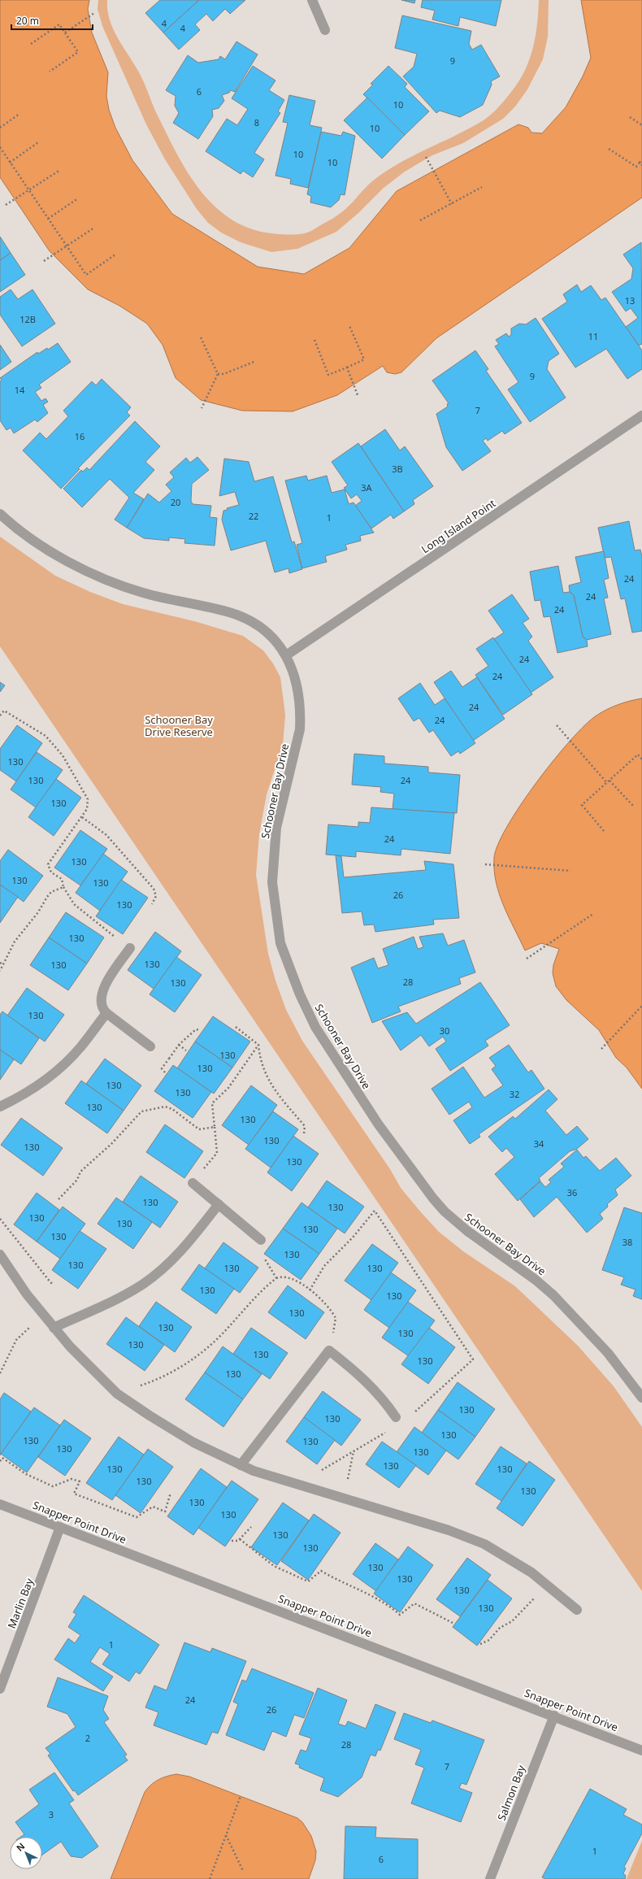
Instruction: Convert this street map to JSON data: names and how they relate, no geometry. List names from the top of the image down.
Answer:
{
  "streets": {
    "street": [
      "Long Island Point",
      "Schooner Bay Drive",
      "Snapper Point Drive",
      "Marlin Bay",
      "Salmon Bay"
    ]
  },
  "crossings": [
    ["Long Island Point", "Schooner Bay Drive"],
    ["Snapper Point Drive", "Marlin Bay"],
    ["Snapper Point Drive", "Salmon Bay"]
  ],
  "parks": ["Schooner Bay Drive Reserve"],
  "house_numbers": [
    "4",
    "4",
    "9",
    "6",
    "10",
    "8",
    "10",
    "10",
    "10",
    "13",
    "12B",
    "11",
    "9",
    "14",
    "7",
    "16",
    "3B",
    "3A",
    "20",
    "22",
    "1",
    "24",
    "24",
    "24",
    "24",
    "24",
    "24",
    "24",
    "130",
    "130",
    "24",
    "130",
    "24",
    "130",
    "130",
    "130",
    "26",
    "130",
    "130",
    "130",
    "130",
    "28",
    "130",
    "130",
    "30",
    "130",
    "130",
    "130",
    "130",
    "32",
    "130",
    "130",
    "130",
    "34",
    "130",
    "130",
    "36",
    "130",
    "130",
    "130",
    "130",
    "130",
    "130",
    "38",
    "130",
    "130",
    "130",
    "130",
    "130",
    "130",
    "130",
    "130",
    "130",
    "130",
    "130",
    "130",
    "130",
    "130",
    "130",
    "130",
    "130",
    "130",
    "130",
    "130",
    "130",
    "130",
    "130",
    "130",
    "130",
    "130",
    "130",
    "130",
    "130",
    "130",
    "130",
    "130",
    "130",
    "1",
    "24",
    "26",
    "2",
    "28",
    "7",
    "3",
    "1",
    "6"
  ],
  "scale_bar": "20 m",
  "north": "top left"
}
